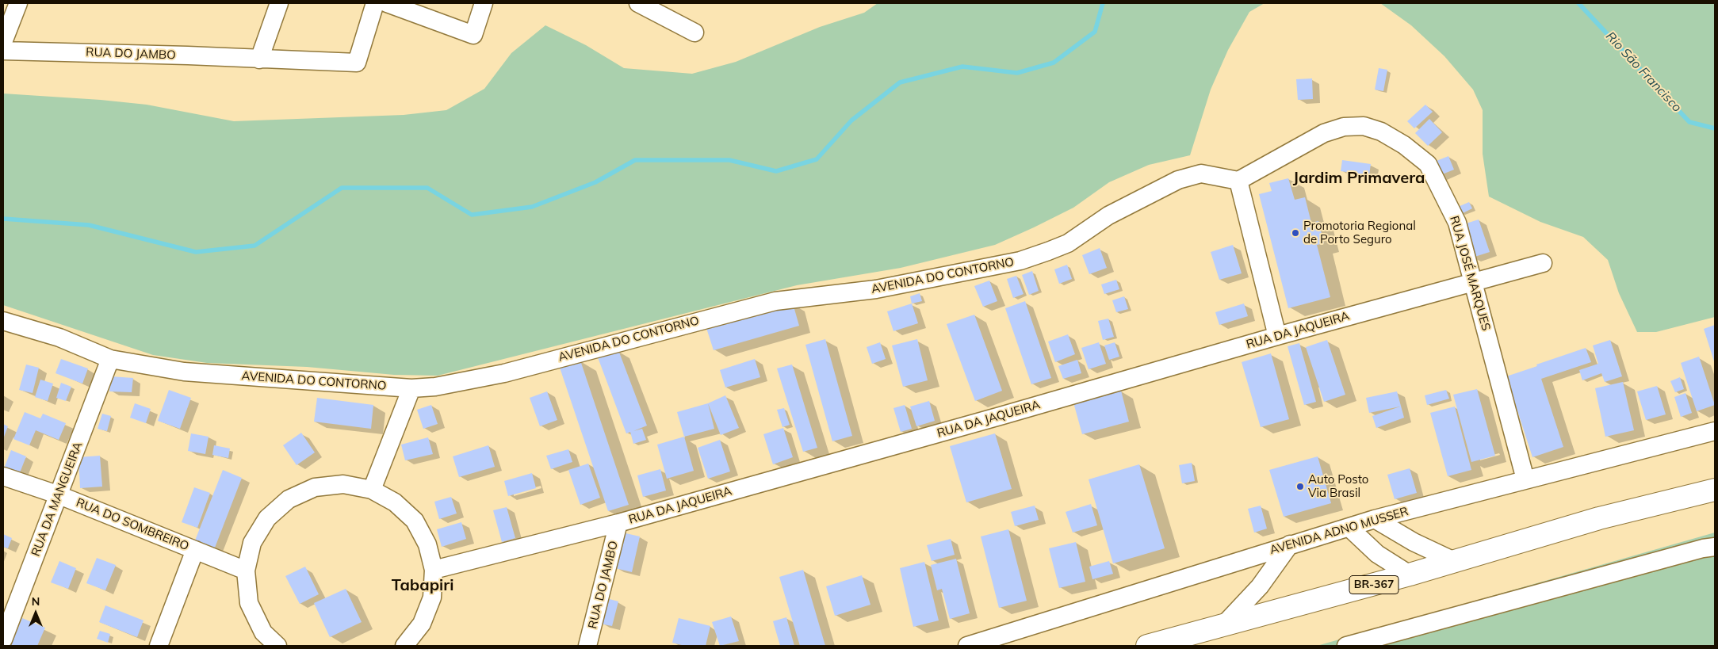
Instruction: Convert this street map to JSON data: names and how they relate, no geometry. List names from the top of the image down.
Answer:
{
  "streets": {
    "main road": ["BR-367"],
    "street": [
      "RUA DO JAMBO",
      "RUA JOSÉ MARQUES",
      "AVENIDA DO CONTORNO",
      "RUA DA JAQUEIRA",
      "RUA DA MANGUEIRA",
      "RUA DO SOMBREIRO",
      "AVENIDA ADNO MUSSER"
    ]
  },
  "crossings": [
    ["RUA DO JAMBO", "RUA DA JAQUEIRA"],
    ["RUA JOSÉ MARQUES", "AVENIDA DO CONTORNO"],
    ["RUA JOSÉ MARQUES", "RUA DA JAQUEIRA"],
    ["RUA JOSÉ MARQUES", "AVENIDA ADNO MUSSER"],
    ["AVENIDA DO CONTORNO", "RUA DA MANGUEIRA"],
    ["RUA DA MANGUEIRA", "RUA DO SOMBREIRO"]
  ],
  "districts": ["Jardim Primavera", "Tabapiri"],
  "water": ["Rio São Francisco"],
  "places": ["Promotoria Regional de Porto Seguro", "Auto Posto Via Brasil"],
  "north": "top"
}
